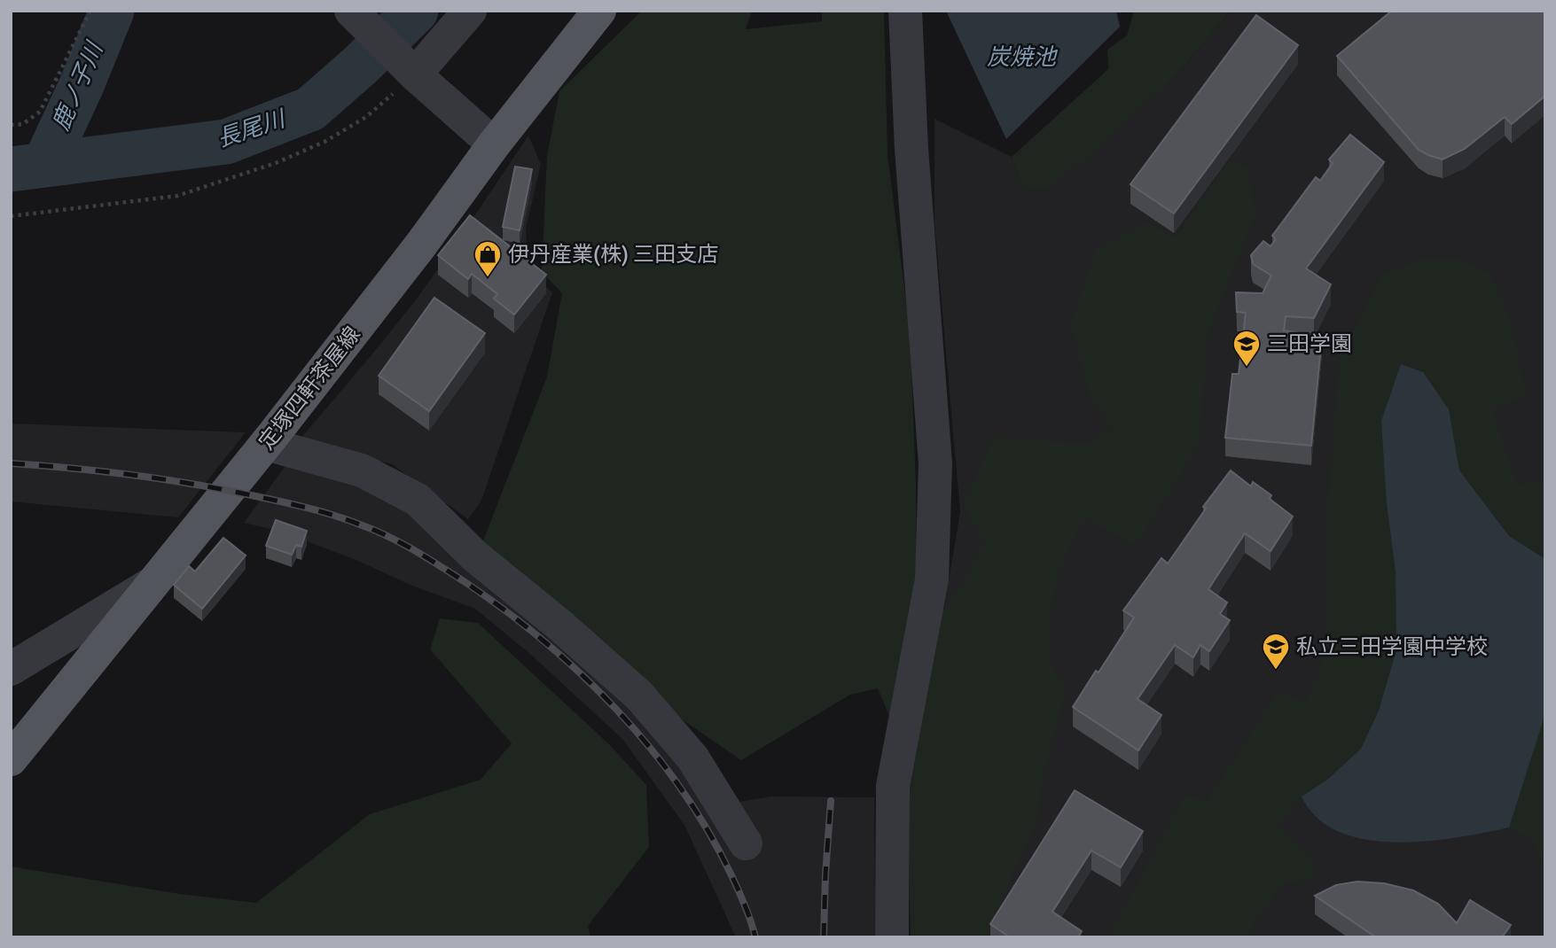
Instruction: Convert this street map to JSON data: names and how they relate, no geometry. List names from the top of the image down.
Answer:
{
  "streets": {
    "main road": ["定塚四軒茶屋線"]
  },
  "water": ["炭焼池", "鹿ノ子川", "長尾川"],
  "places": {
    "shop": ["伊丹産業(株) 三田支店"],
    "school or university": ["三田学園", "私立三田学園中学校"]
  }
}
